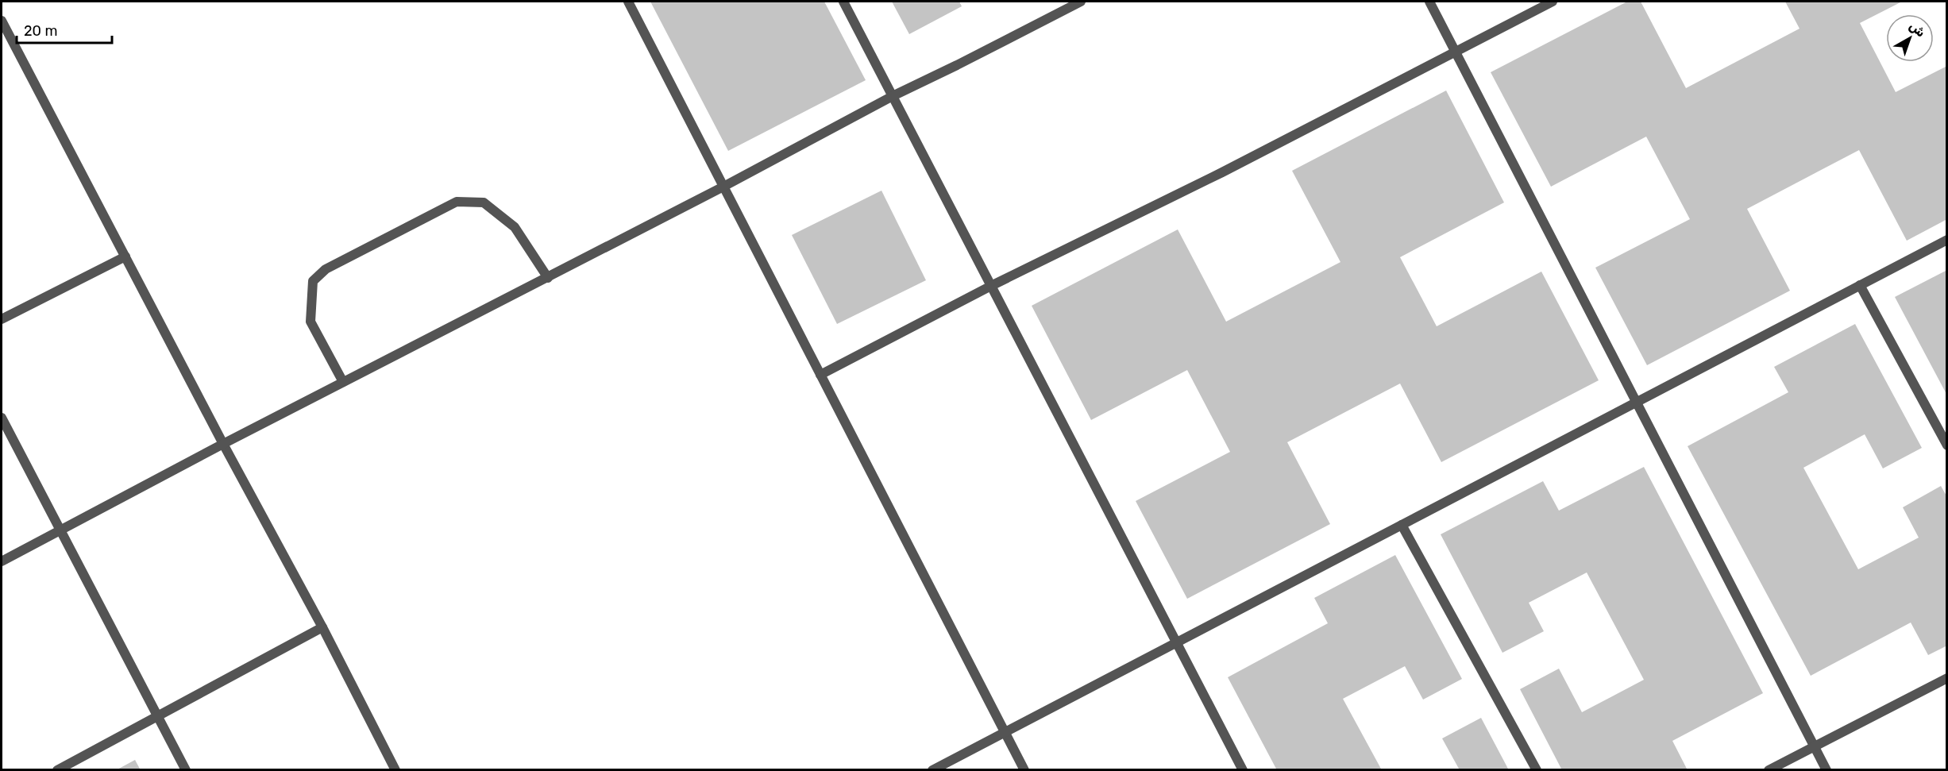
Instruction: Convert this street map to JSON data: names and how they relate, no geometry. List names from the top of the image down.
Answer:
{
  "scale_bar": "20 m",
  "north": "top right"
}
